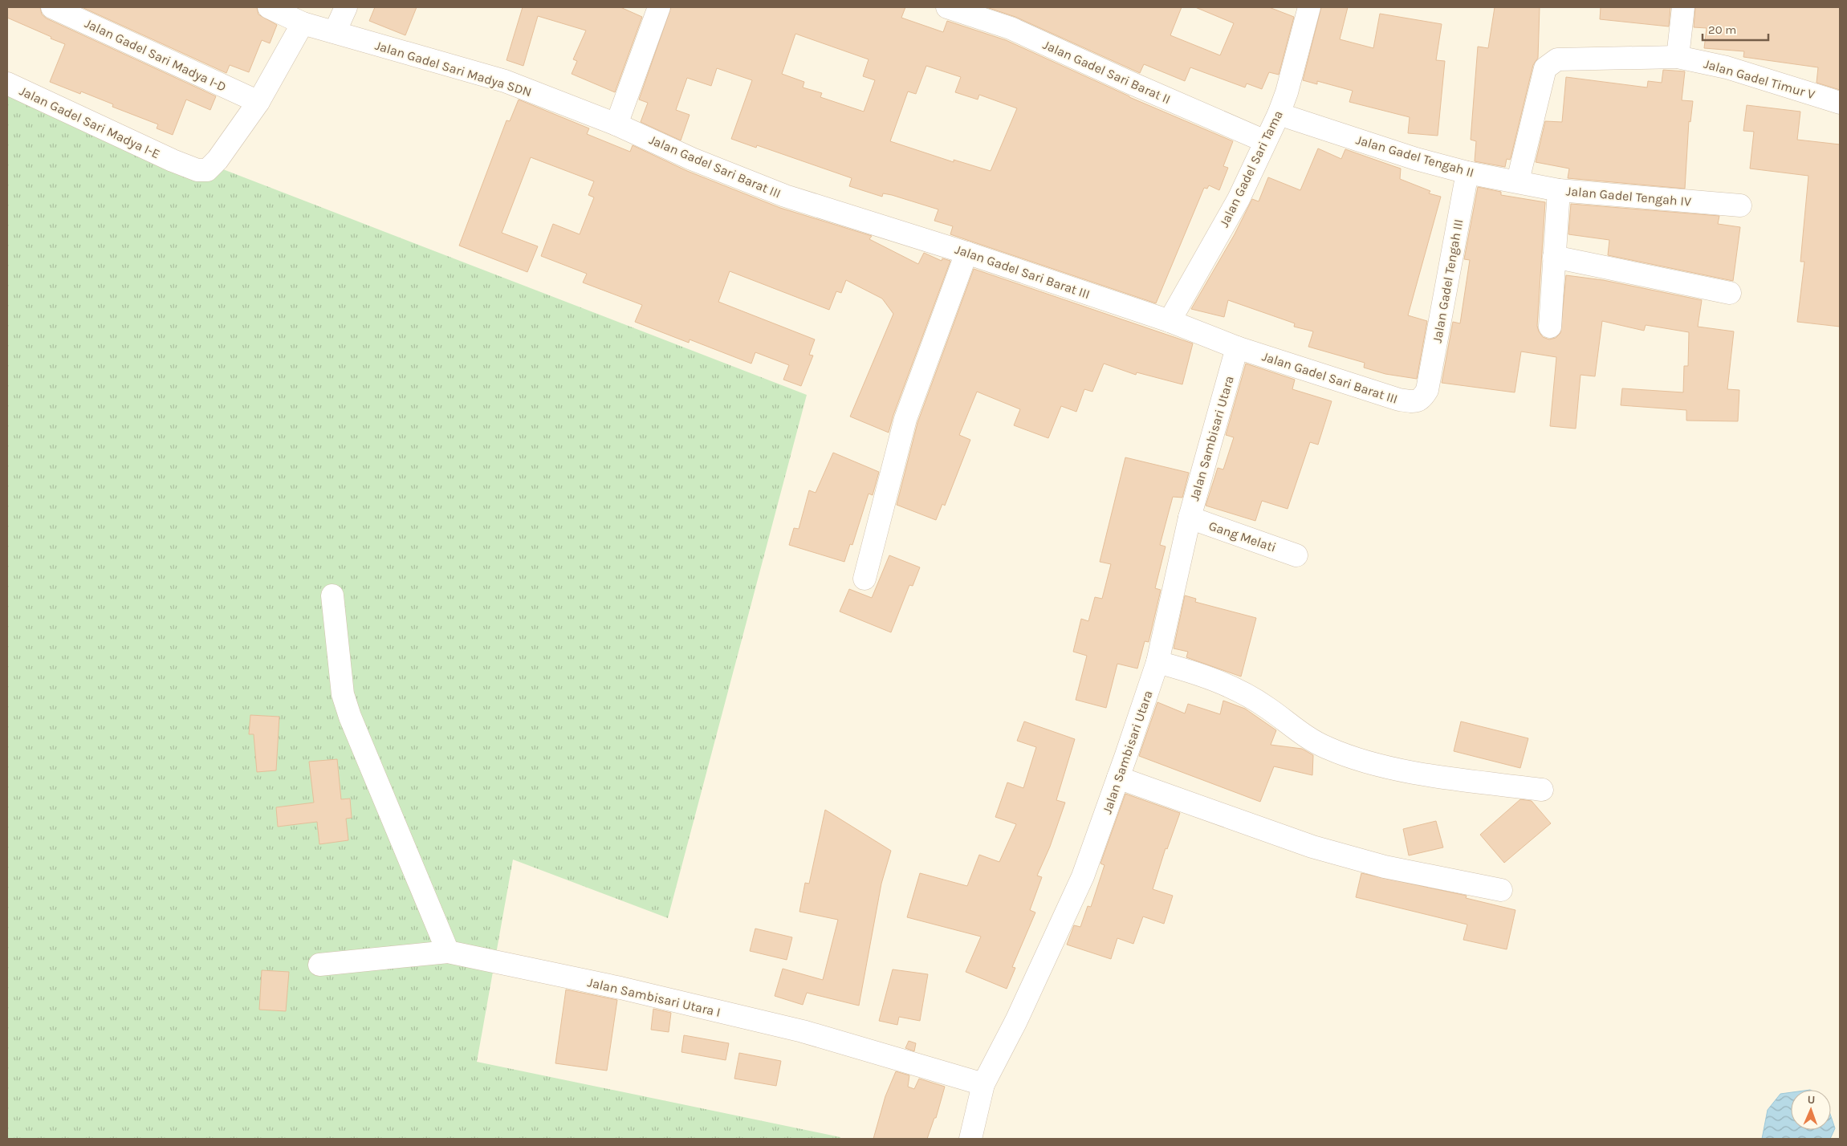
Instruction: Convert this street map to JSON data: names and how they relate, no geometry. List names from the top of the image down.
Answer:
{
  "streets": {
    "street": [
      "Jalan Gadel Sari Madya I-D",
      "Jalan Gadel Sari Madya SDN",
      "Jalan Gadel Sari Barat II",
      "Jalan Gadel Timur V",
      "Jalan Gadel Sari Madya I-E",
      "Jalan Gadel Tengah II",
      "Jalan Gadel Sari Barat III",
      "Jalan Gadel Sari Tama",
      "Jalan Gadel Tengah IV",
      "Jalan Gadel Tengah III",
      "Jalan Sambisari Utara",
      "Gang Melati",
      "Jalan Sambisari Utara I"
    ]
  },
  "crossings": [
    ["Jalan Gadel Sari Madya I-D", "Jalan Gadel Sari Madya I-E"],
    ["Jalan Gadel Sari Madya SDN", "Jalan Gadel Sari Barat III"],
    ["Jalan Gadel Sari Barat II", "Jalan Gadel Sari Tama"],
    ["Jalan Gadel Tengah II", "Jalan Gadel Sari Tama"],
    ["Jalan Gadel Tengah II", "Jalan Gadel Tengah IV"],
    ["Jalan Gadel Tengah II", "Jalan Gadel Tengah III"],
    ["Jalan Gadel Sari Barat III", "Jalan Gadel Sari Tama"],
    ["Jalan Gadel Sari Barat III", "Jalan Gadel Tengah III"],
    ["Jalan Gadel Sari Barat III", "Jalan Sambisari Utara"],
    ["Jalan Sambisari Utara", "Gang Melati"],
    ["Jalan Sambisari Utara", "Jalan Sambisari Utara I"]
  ],
  "scale_bar": "20 m",
  "north": "top"
}
